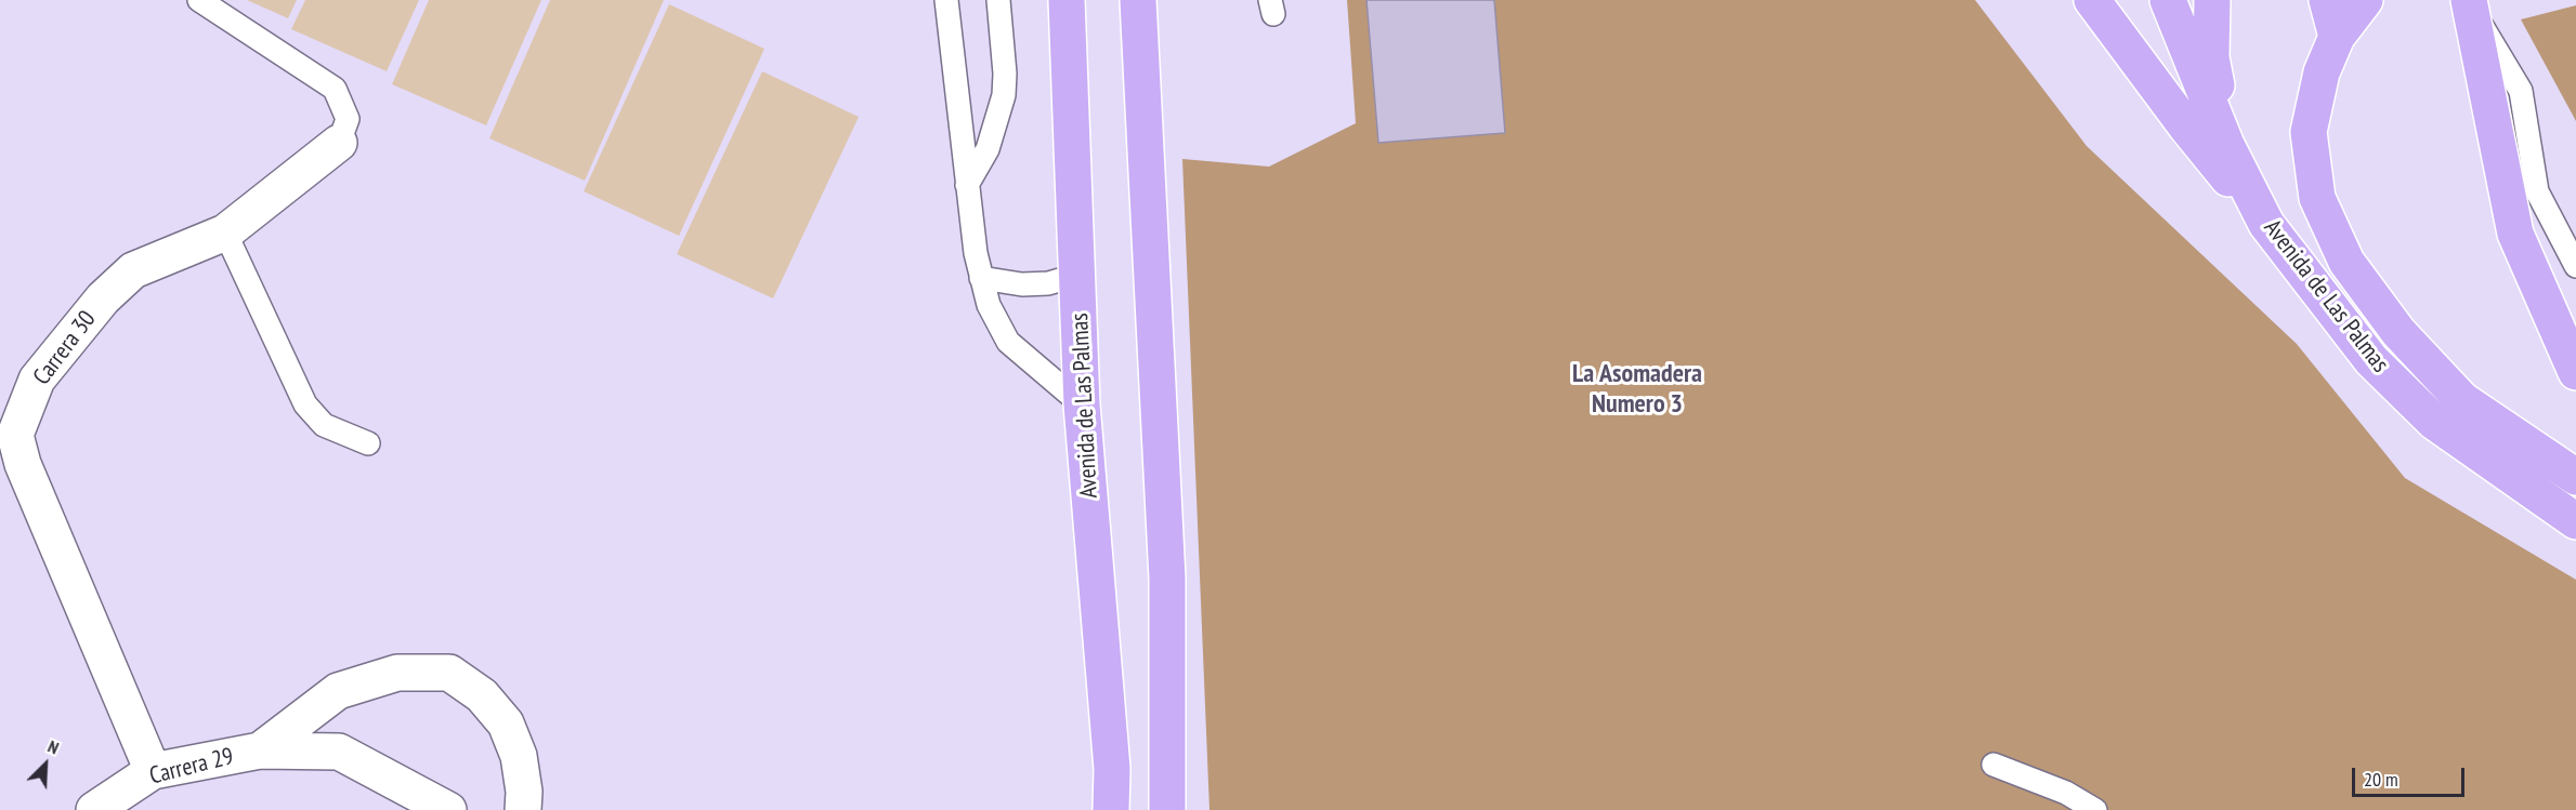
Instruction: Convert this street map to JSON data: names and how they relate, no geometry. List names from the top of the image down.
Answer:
{
  "streets": {
    "main road": ["Avenida de Las Palmas"],
    "street": ["Carrera 30", "Carrera 29"]
  },
  "crossings": [
    ["Carrera 30", "Carrera 29"]
  ],
  "districts": ["La Asomadera Numero 3"],
  "scale_bar": "20 m",
  "north": "top right"
}
